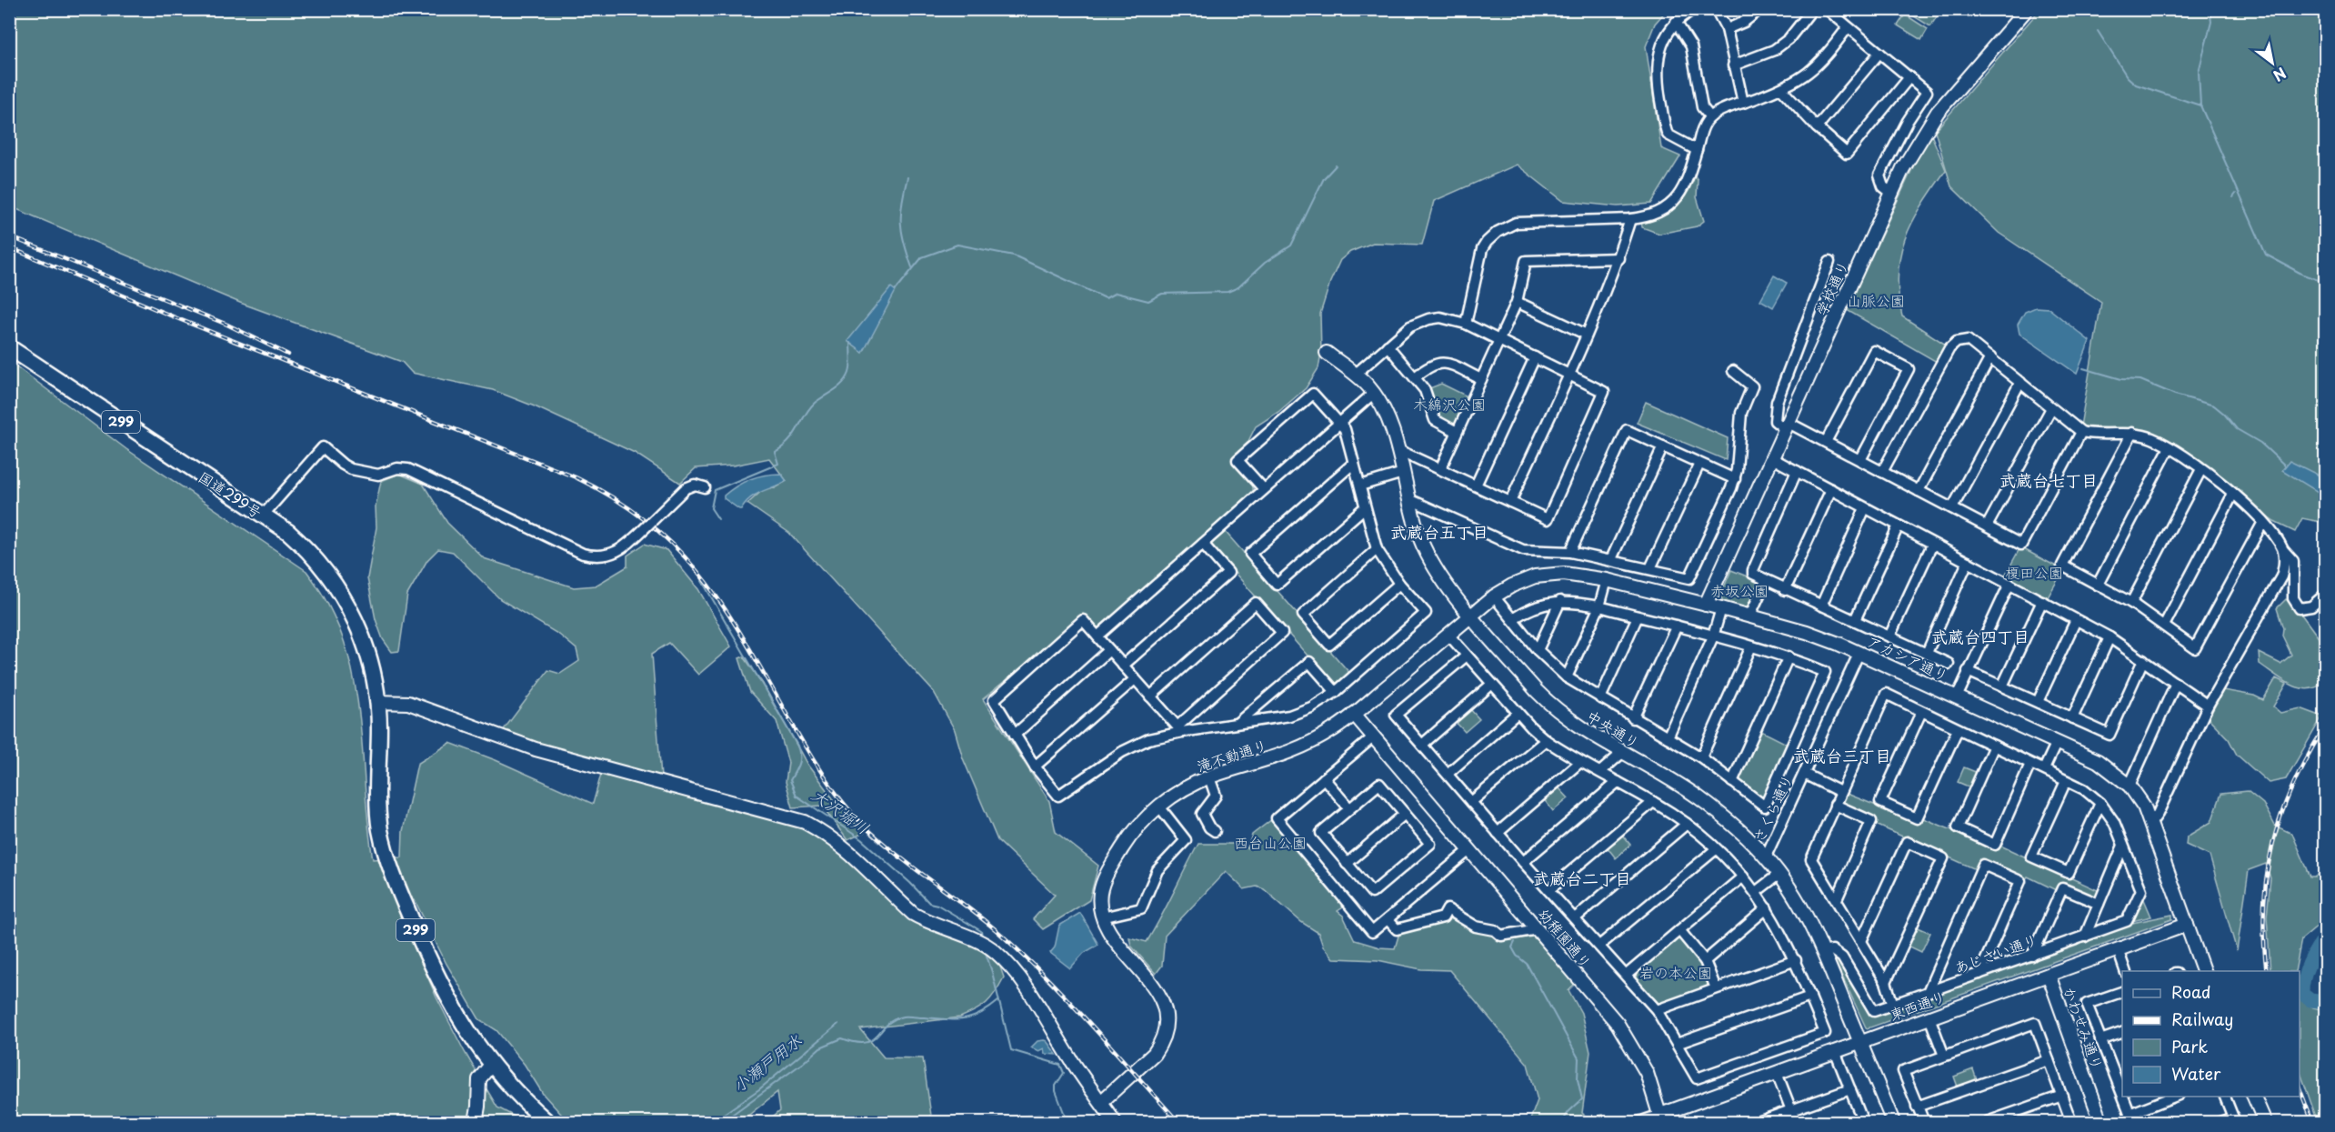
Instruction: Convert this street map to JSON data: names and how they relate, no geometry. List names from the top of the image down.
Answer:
{
  "streets": {
    "highway": ["299", "国道299号"],
    "street": [
      "学校通り",
      "アカシア通り",
      "中央通り",
      "滝不動通り",
      "さくら通り",
      "幼稚園通り",
      "あじさい通り",
      "東西通り",
      "かわせみ通り"
    ]
  },
  "crossings": [
    ["学校通り", "アカシア通り"],
    ["299", "国道299号"],
    ["アカシア通り", "中央通り"],
    ["アカシア通り", "滝不動通り"],
    ["アカシア通り", "さくら通り"],
    ["アカシア通り", "東西通り"],
    ["中央通り", "滝不動通り"],
    ["中央通り", "さくら通り"],
    ["中央通り", "あじさい通り"],
    ["中央通り", "東西通り"],
    ["滝不動通り", "幼稚園通り"],
    ["幼稚園通り", "東西通り"],
    ["東西通り", "かわせみ通り"]
  ],
  "districts": [
    "武蔵台七丁目",
    "武蔵台五丁目",
    "武蔵台四丁目",
    "武蔵台三丁目",
    "武蔵台二丁目"
  ],
  "water": ["大沢堀川", "小瀬戸用水"],
  "parks": [
    "山脈公園",
    "木綿沢公園",
    "榎田公園",
    "赤坂公園",
    "西台山公園",
    "岩の本公園"
  ],
  "legend": [
    "Road",
    "Railway",
    "Park",
    "Water"
  ],
  "north": "bottom right"
}
